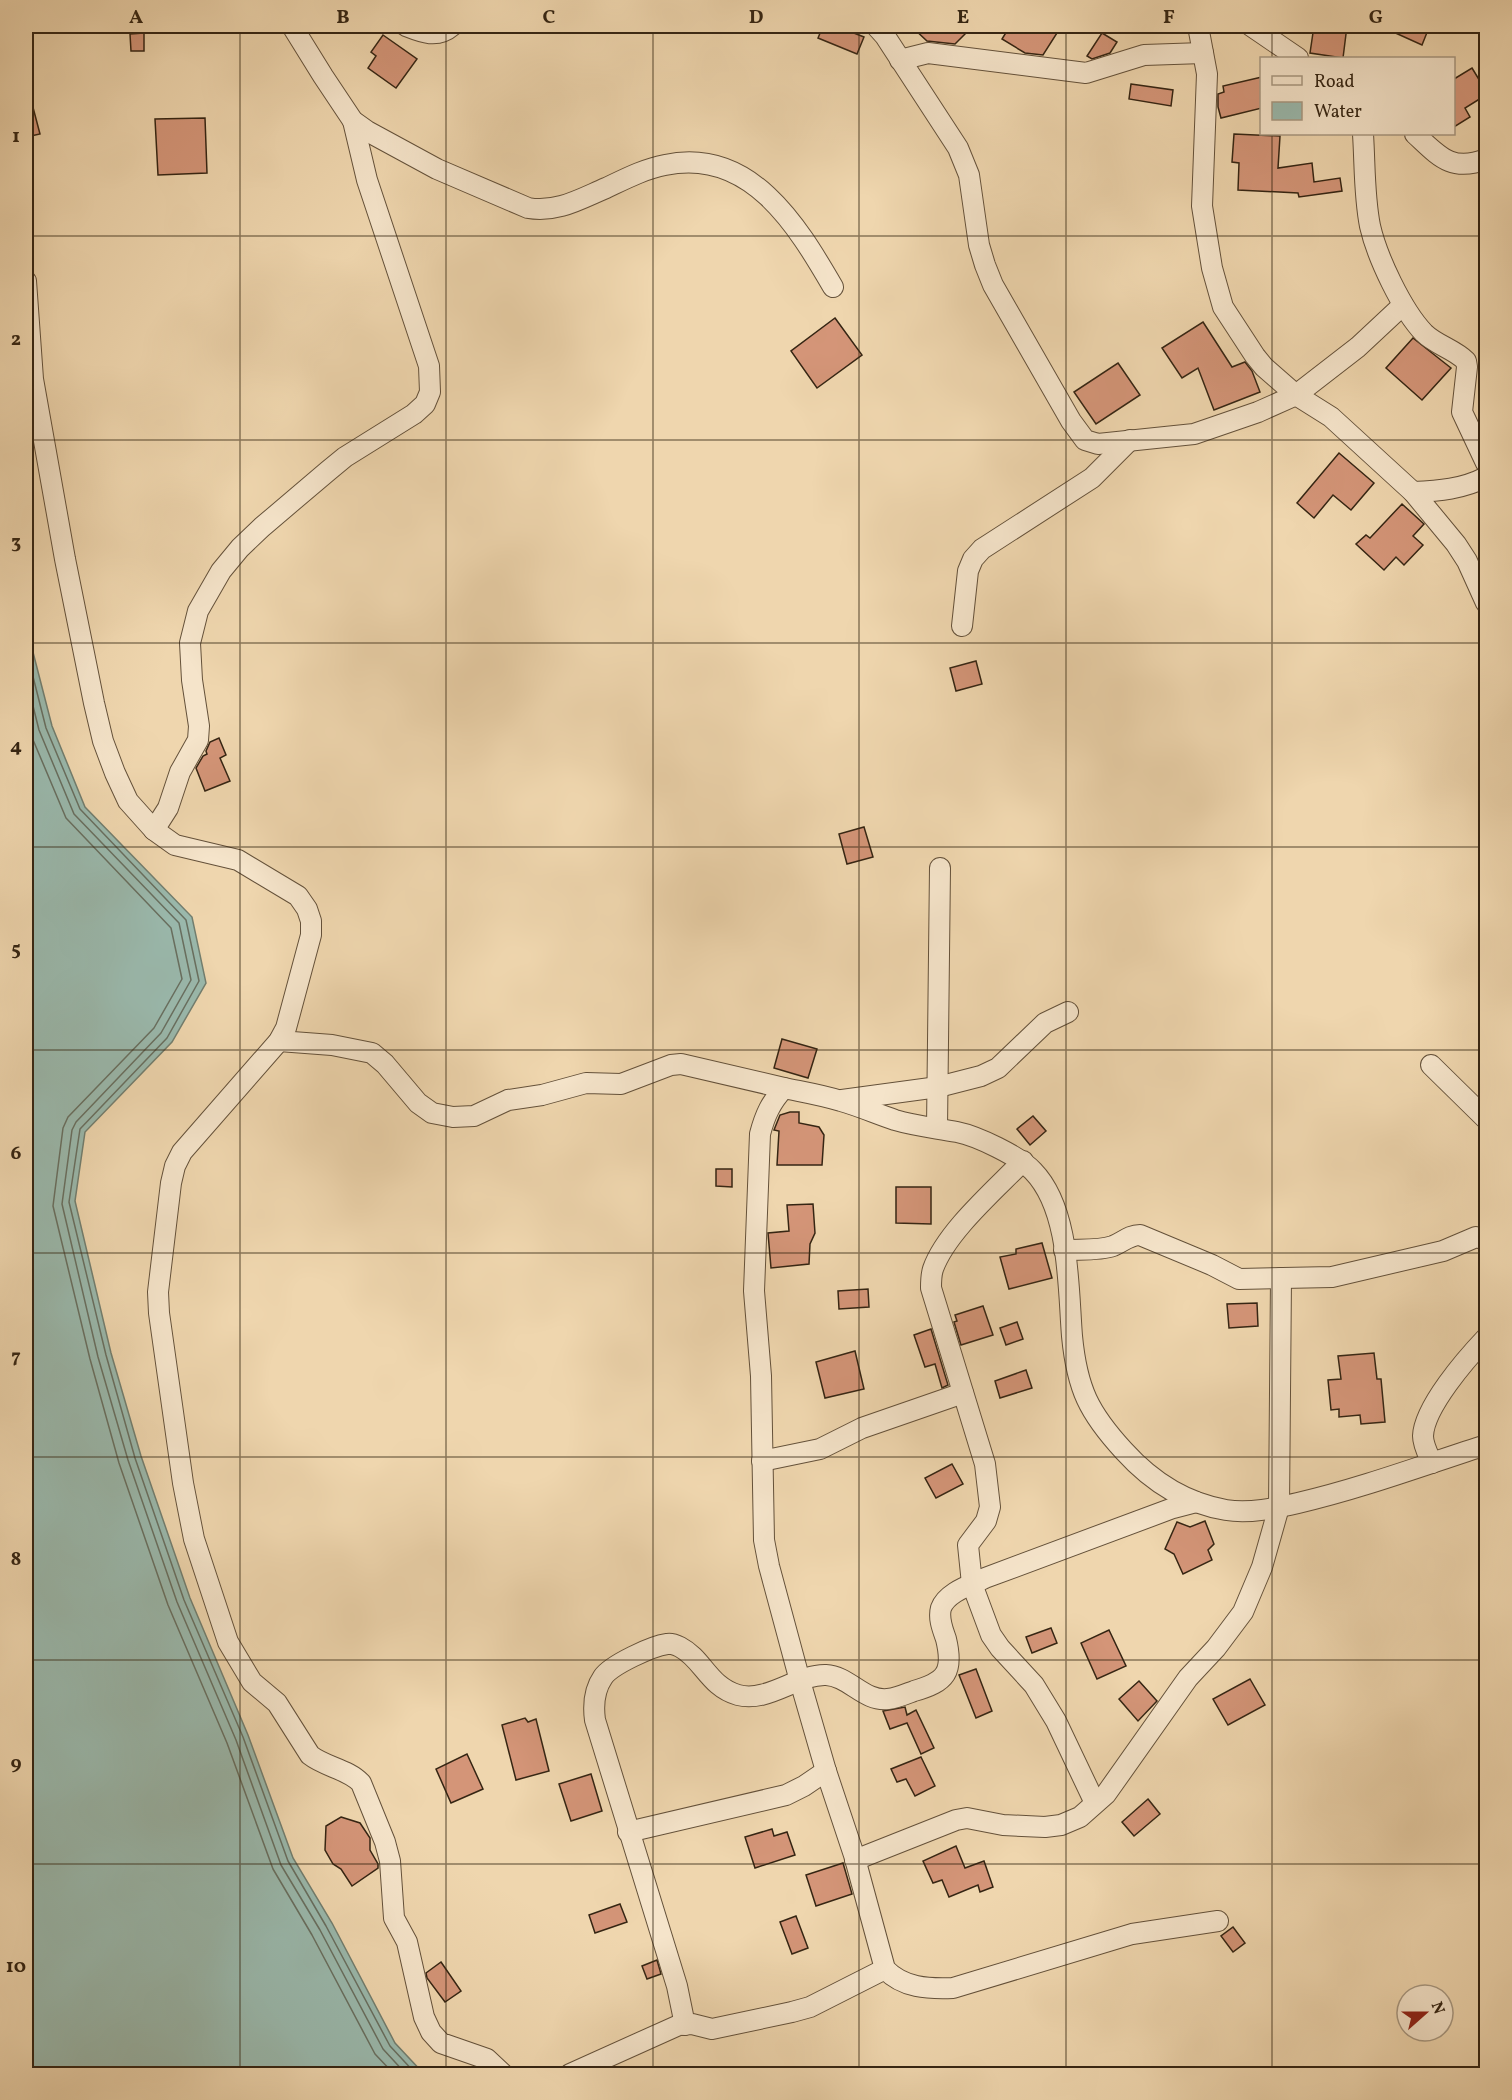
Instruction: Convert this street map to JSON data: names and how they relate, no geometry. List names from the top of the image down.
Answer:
{
  "legend": ["Road", "Water"],
  "north": "right",
  "grid": {
    "columns": [
      "A",
      "B",
      "C",
      "D",
      "E",
      "F",
      "G"
    ],
    "rows": [
      "1",
      "2",
      "3",
      "4",
      "5",
      "6",
      "7",
      "8",
      "9",
      "10"
    ]
  }
}
